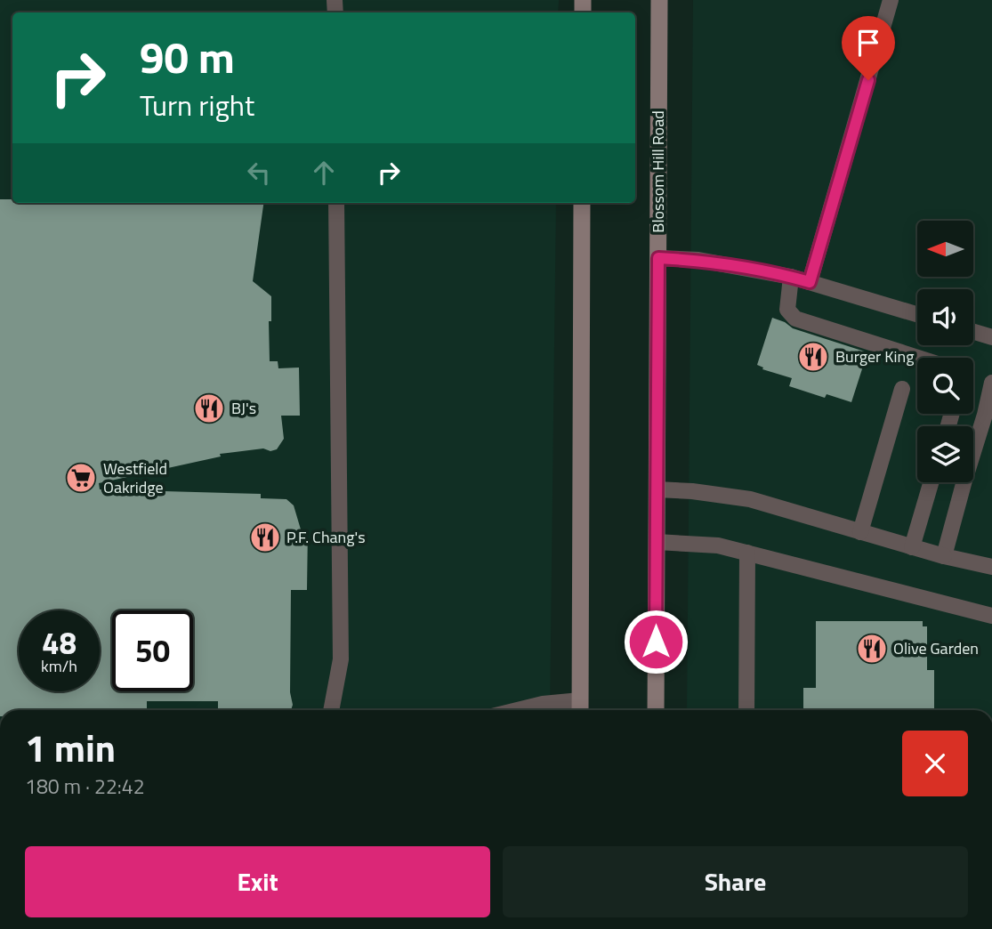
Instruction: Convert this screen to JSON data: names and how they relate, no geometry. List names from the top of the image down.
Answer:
{
  "streets": {
    "main road": ["Blossom Hill Road"]
  },
  "places": {
    "restaurant": [
      "Burger King",
      "BJ's",
      "P.F. Chang's",
      "Olive Garden"
    ],
    "supermarket": ["Westfield Oakridge"]
  },
  "north": "left",
  "page": {
    "turn": ["90 m", "Turn right"],
    "speed": "48 km/h",
    "limit": "50",
    "heading": ["1 min", "180 m · 22:42"],
    "buttons": ["Exit", "Share"]
  }
}
